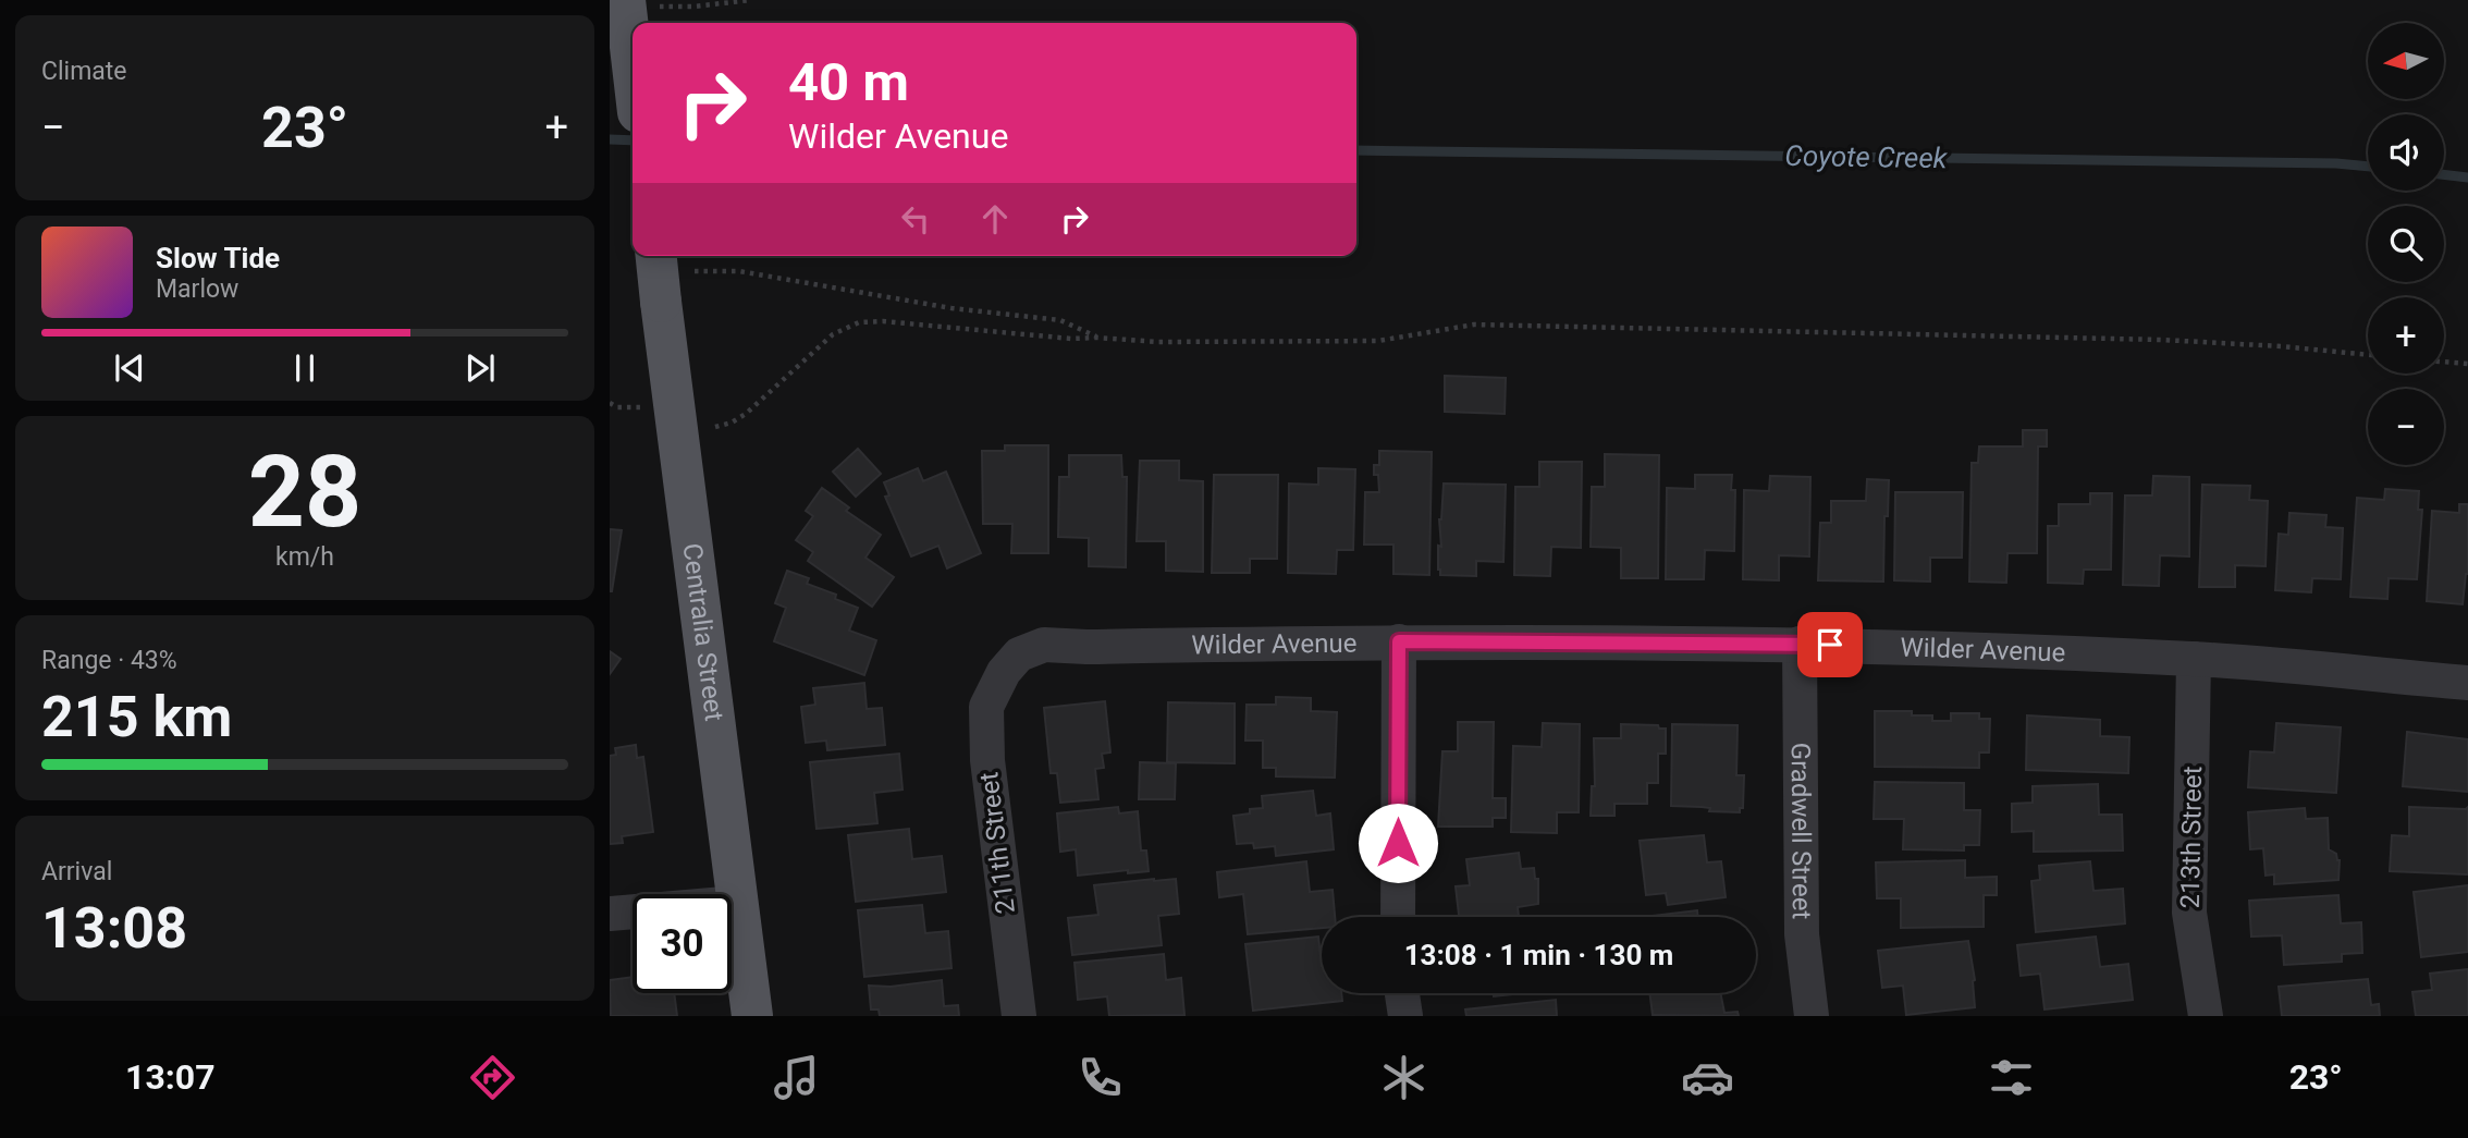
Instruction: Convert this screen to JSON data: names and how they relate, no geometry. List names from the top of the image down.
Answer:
{
  "streets": {
    "main road": ["Centralia Street"],
    "street": [
      "Wilder Avenue",
      "Gradwell Street",
      "213th Street",
      "211th Street"
    ]
  },
  "crossings": [
    ["Wilder Avenue", "Gradwell Street"],
    ["Wilder Avenue", "213th Street"],
    ["Wilder Avenue", "211th Street"]
  ],
  "water": ["Coyote Creek"],
  "north": "left",
  "page": {
    "tile": [
      "Climate",
      ["28", "km/h"],
      ["Range · 43%", "215 km"],
      ["Arrival", "13:08"]
    ],
    "map_buttons": ["+", "−"],
    "turn": ["40 m", "Wilder Avenue"],
    "heat": ["−", "23°", "+"],
    "song": ["Slow Tide", "Marlow"],
    "limit": "30",
    "trip": "13:08 · 1 min · 130 m",
    "tabs": ["13:07", "23°"]
  }
}
